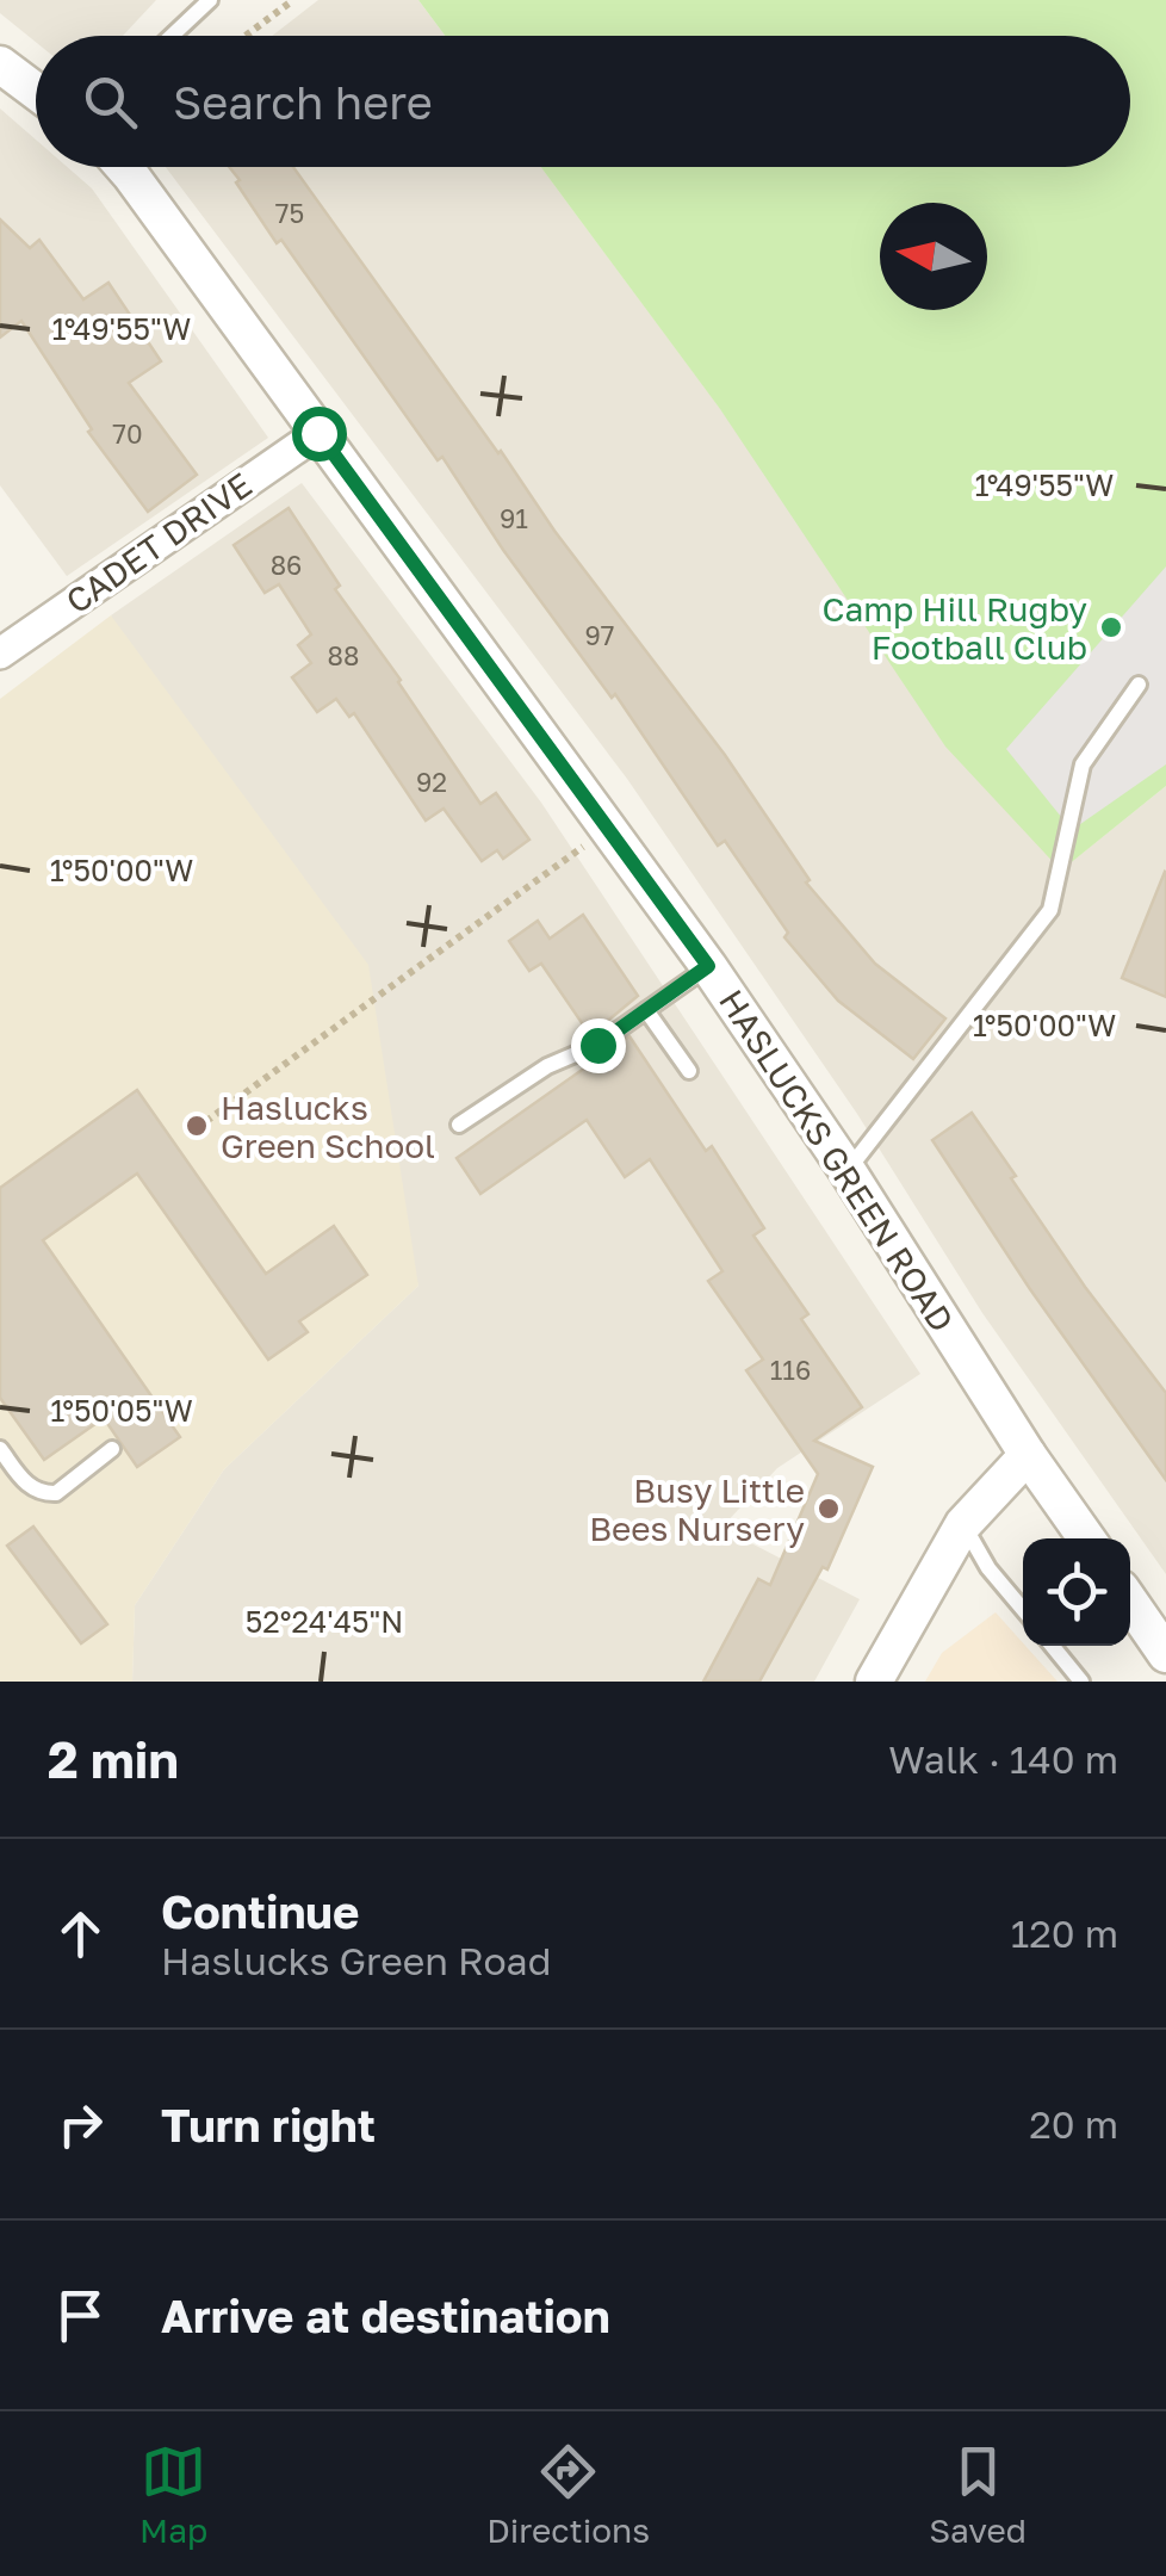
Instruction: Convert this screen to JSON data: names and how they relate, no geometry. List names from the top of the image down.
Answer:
{
  "streets": {
    "street": ["CADET DRIVE", "HASLUCKS GREEN ROAD"]
  },
  "crossings": [
    ["CADET DRIVE", "HASLUCKS GREEN ROAD"]
  ],
  "places": ["Camp Hill Rugby Football Club", "Haslucks Green School", "Busy Little Bees Nursery"],
  "house_numbers": [
    "75",
    "70",
    "91",
    "86",
    "97",
    "88",
    "92",
    "116"
  ],
  "north": "left",
  "page": {
    "search": "Search here",
    "heading": ["2 min", "Walk · 140 m"],
    "list": [
      ["Continue", "Haslucks Green Road", "120 m"],
      ["Turn right", "20 m"],
      "Arrive at destination"
    ],
    "nav": ["Map", "Directions", "Saved"]
  },
  "coordinates": [
    "1°49'55\"W",
    "1°50'00\"W",
    "1°50'05\"W",
    "52°24'45\"N"
  ]
}
